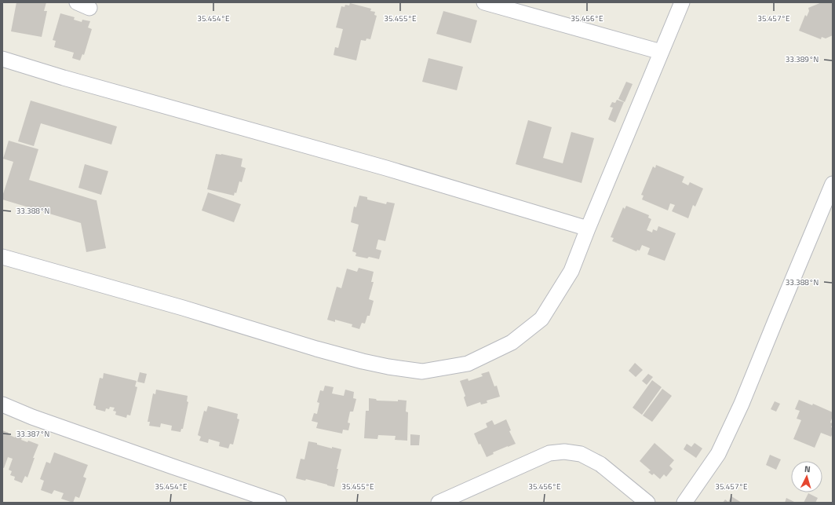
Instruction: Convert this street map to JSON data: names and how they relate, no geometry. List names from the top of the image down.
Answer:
{
  "north": "top",
  "coordinates": [
    "35.454°E",
    "35.455°E",
    "35.456°E",
    "35.457°E",
    "33.389°N",
    "33.388°N",
    "33.387°N"
  ]
}
